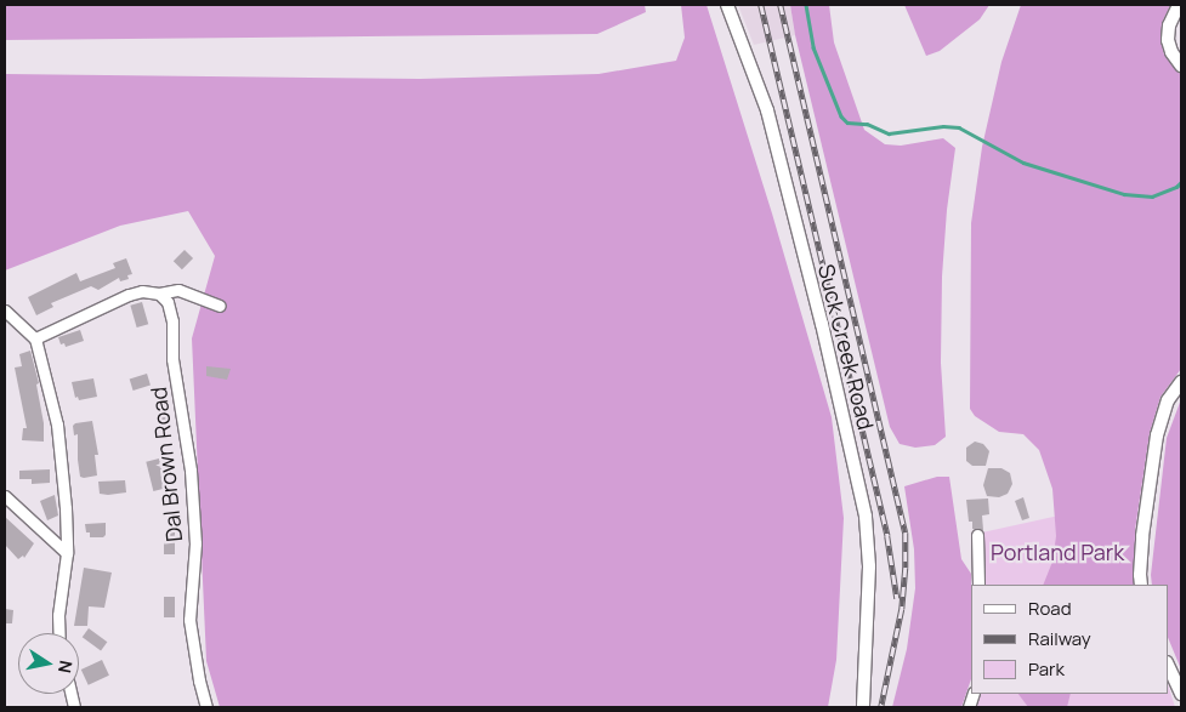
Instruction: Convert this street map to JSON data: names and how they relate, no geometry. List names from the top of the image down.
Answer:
{
  "streets": {
    "main road": ["Suck Creek Road"],
    "street": ["Dal Brown Road"]
  },
  "parks": ["Portland Park"],
  "legend": ["Road", "Railway", "Park"],
  "north": "right"
}
